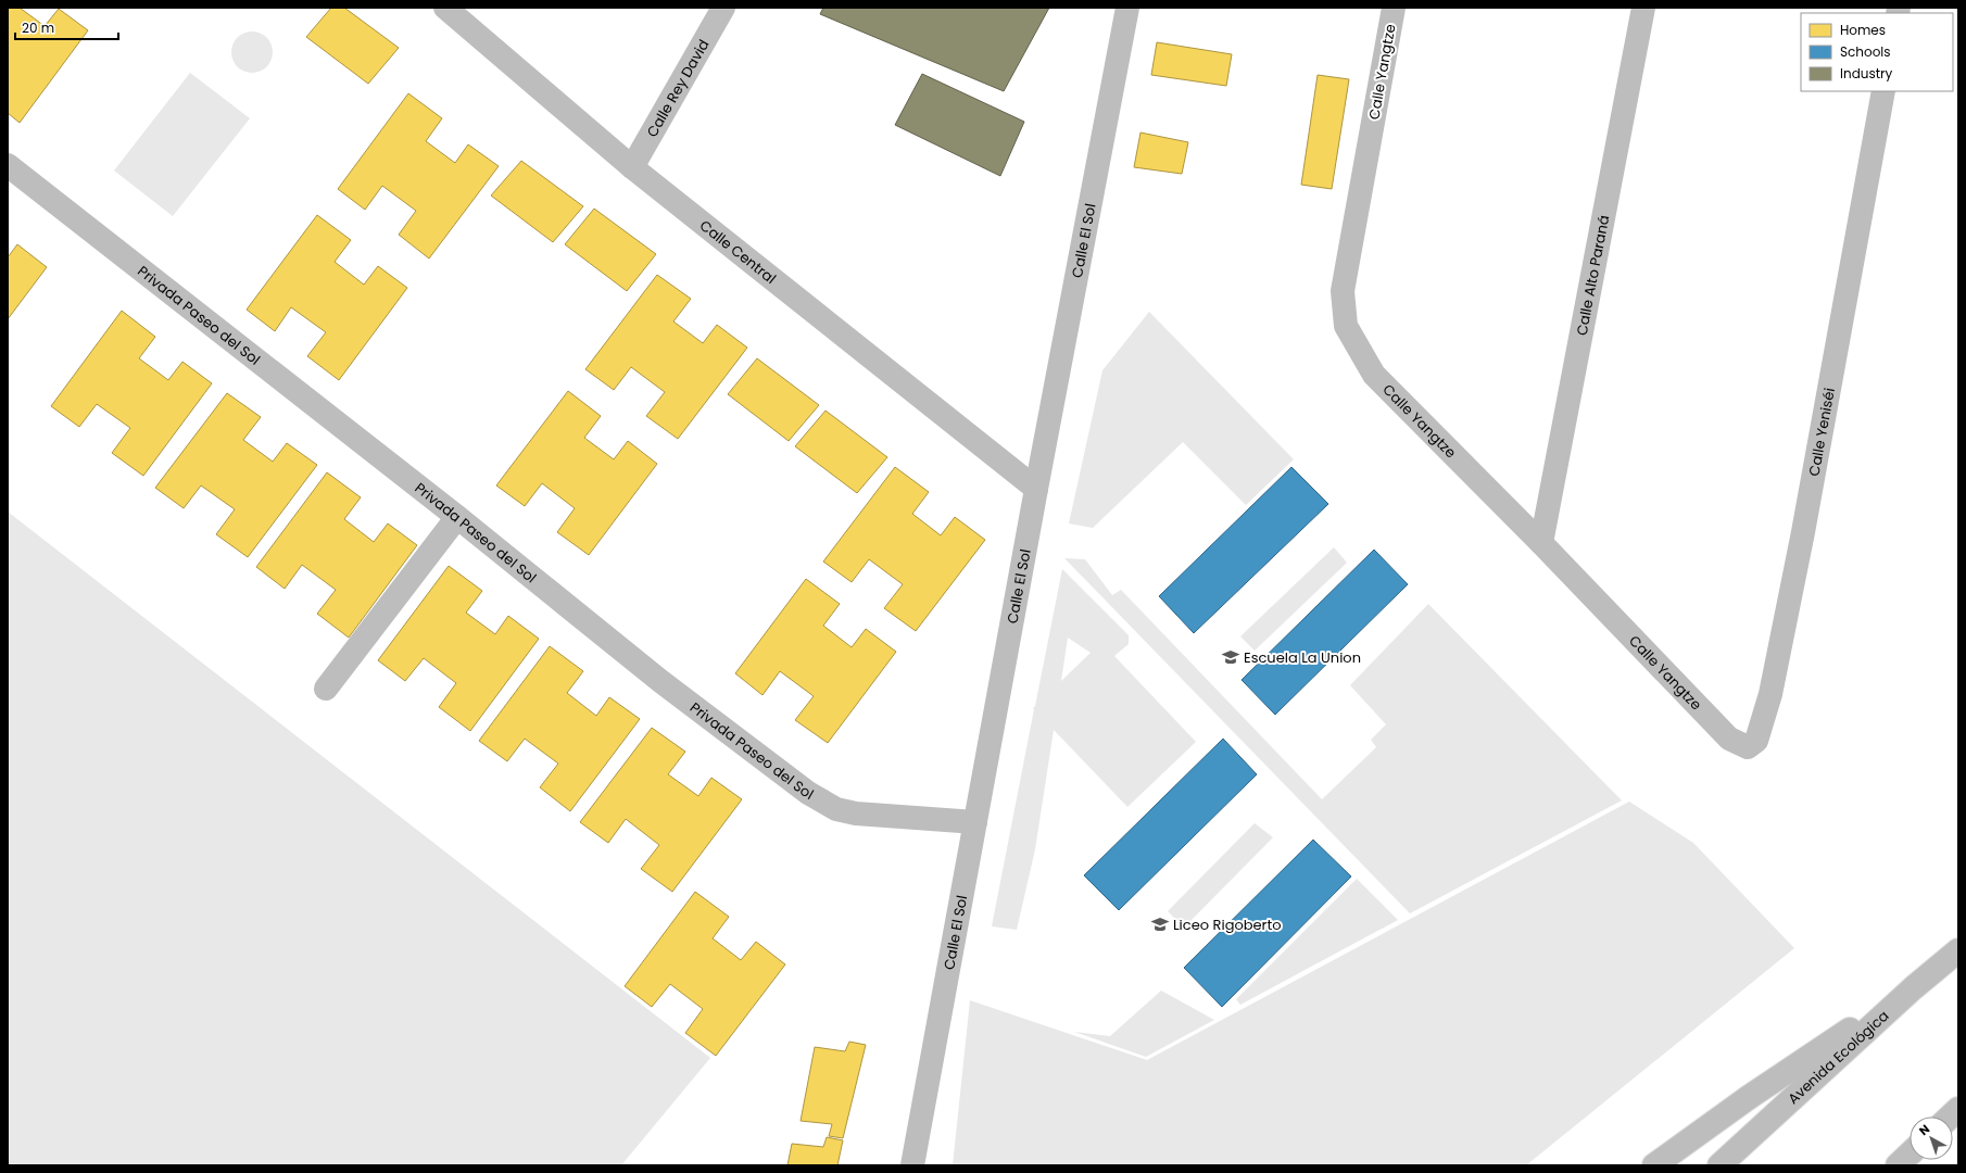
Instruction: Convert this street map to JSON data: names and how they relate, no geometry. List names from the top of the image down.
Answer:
{
  "streets": {
    "street": [
      "Calle Yangtze",
      "Calle Rey David",
      "Calle El Sol",
      "Calle Central",
      "Calle Alto Paraná",
      "Privada Paseo del Sol",
      "Calle Yeniséi",
      "Avenida Ecológica"
    ]
  },
  "crossings": [
    ["Calle Yangtze", "Calle Alto Paraná"],
    ["Calle Yangtze", "Calle Yeniséi"],
    ["Calle Rey David", "Calle Central"],
    ["Calle El Sol", "Calle Central"],
    ["Calle El Sol", "Privada Paseo del Sol"]
  ],
  "places": {
    "school or university": ["Escuela La Union", "Liceo Rigoberto"]
  },
  "legend": ["Homes", "Schools", "Industry"],
  "scale_bar": "20 m",
  "north": "top left"
}
